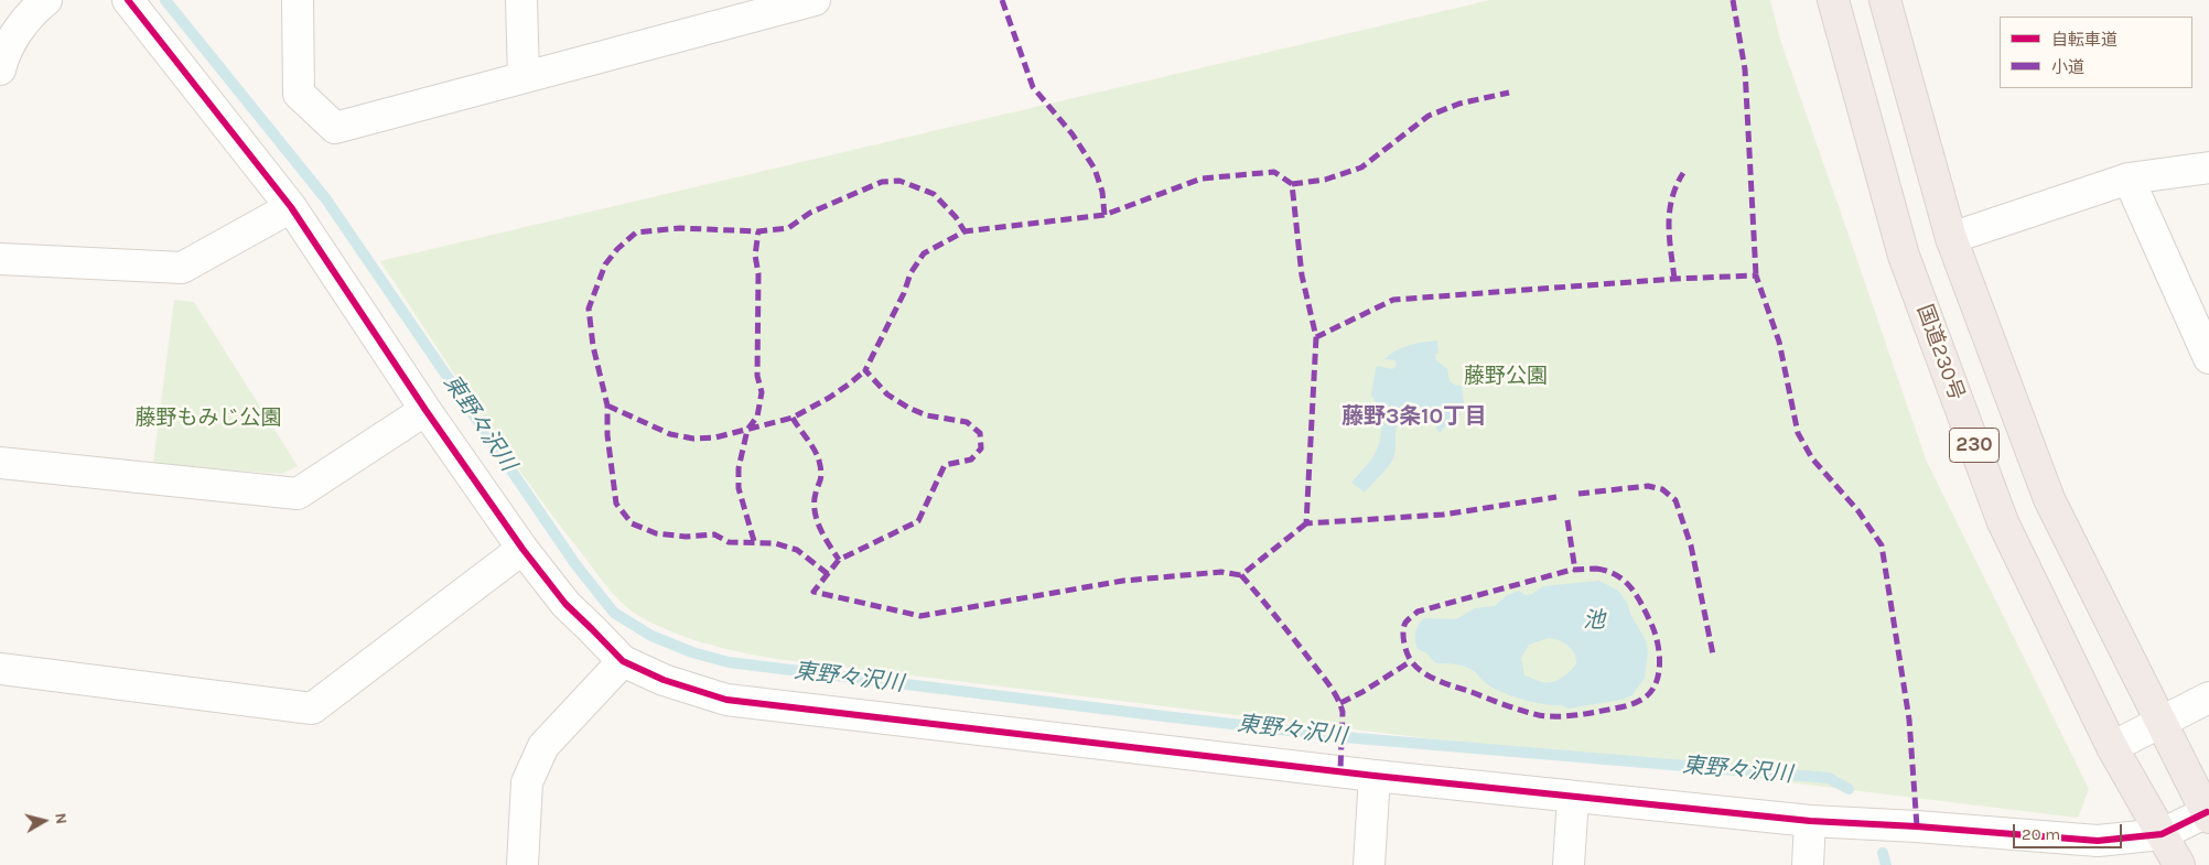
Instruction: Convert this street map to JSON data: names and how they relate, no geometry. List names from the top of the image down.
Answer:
{
  "streets": {
    "highway": ["国道230号", "230"]
  },
  "districts": ["藤野3条10丁目"],
  "water": ["東野々沢川", "池"],
  "parks": ["藤野公園", "藤野もみじ公園"],
  "legend": ["自転車道", "小道"],
  "scale_bar": "20 m",
  "north": "right"
}
